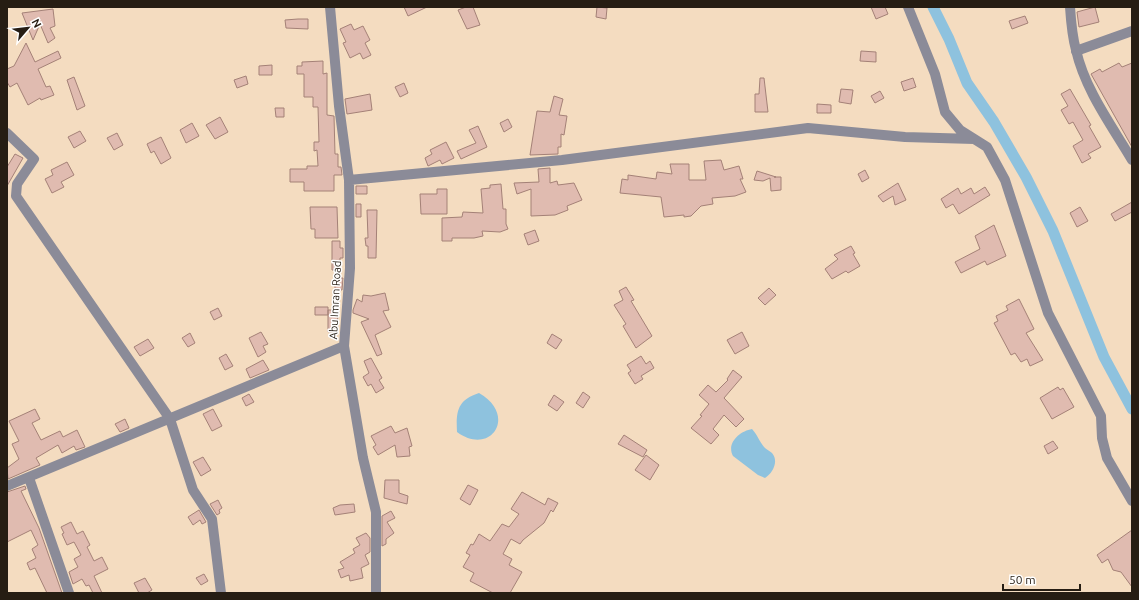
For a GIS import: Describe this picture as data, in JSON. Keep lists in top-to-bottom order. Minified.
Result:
{"streets":{"street":["Abu Imran Road"]},"scale_bar":"50 m","north":"top right"}
